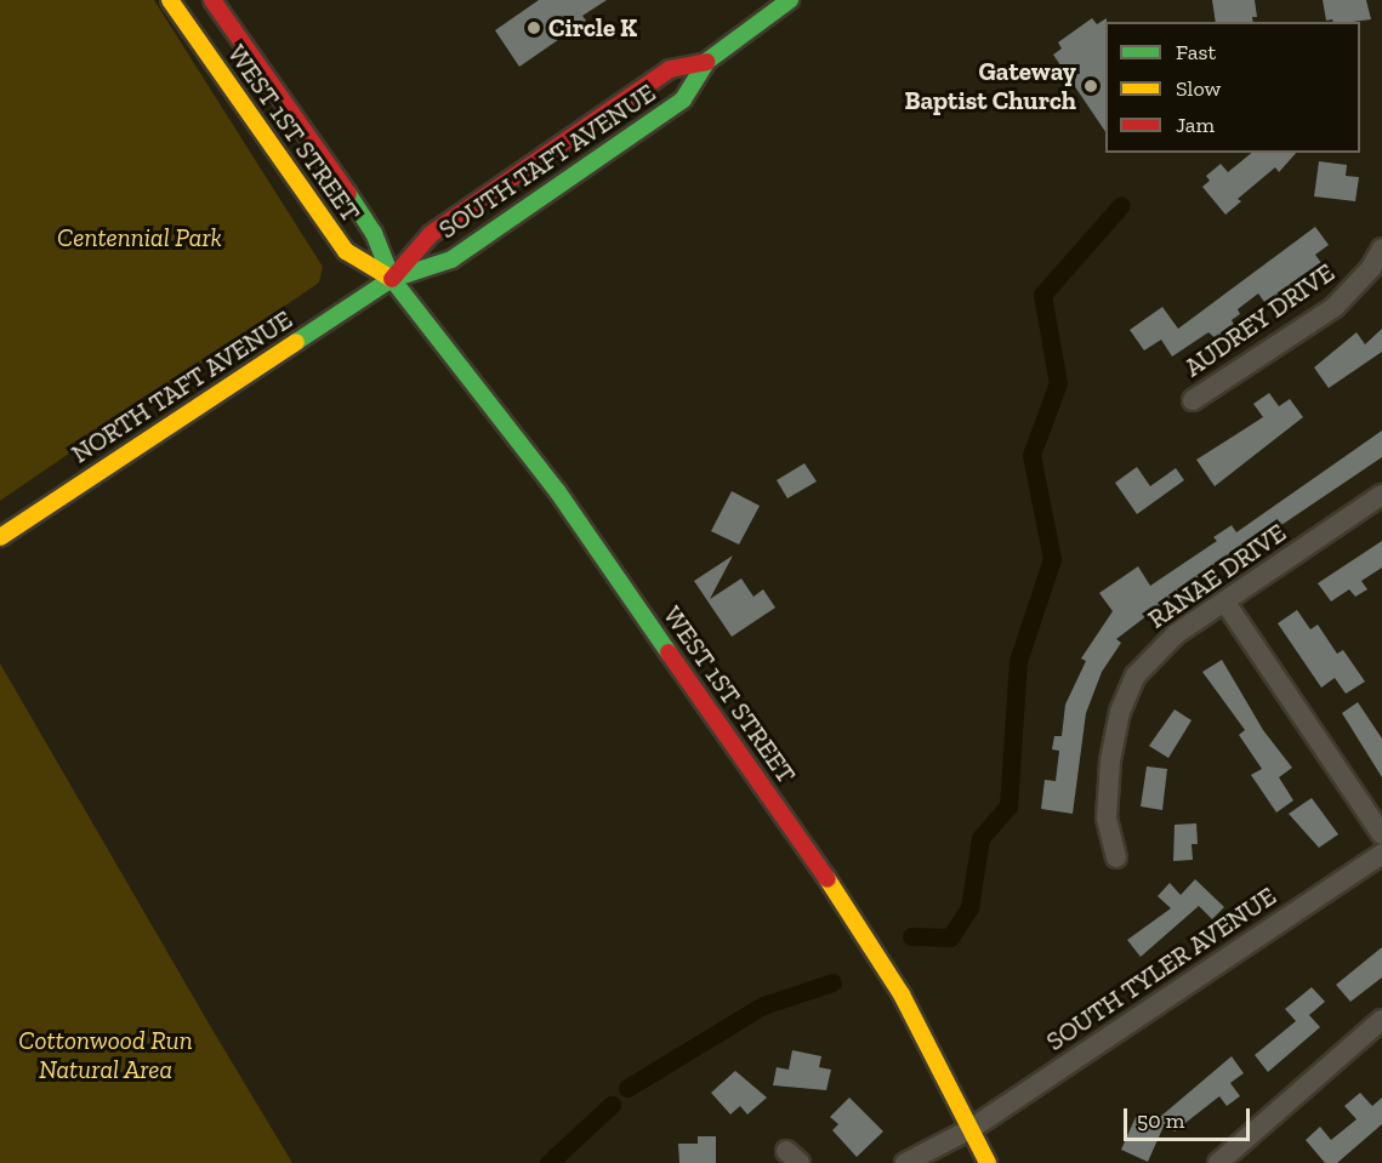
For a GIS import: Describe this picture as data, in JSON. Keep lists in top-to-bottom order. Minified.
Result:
{"streets":{"main road":["WEST 1ST STREET","SOUTH TAFT AVENUE","NORTH TAFT AVENUE"],"street":["AUDREY DRIVE","RANAE DRIVE","SOUTH TYLER AVENUE"]},"crossings":[["WEST 1ST STREET","SOUTH TAFT AVENUE"],["WEST 1ST STREET","NORTH TAFT AVENUE"],["WEST 1ST STREET","SOUTH TYLER AVENUE"],["SOUTH TAFT AVENUE","NORTH TAFT AVENUE"]],"parks":["Centennial Park","Cottonwood Run Natural Area"],"places":["Circle K","Gateway Baptist Church"],"legend":["Fast","Slow","Jam"],"scale_bar":"50 m"}
